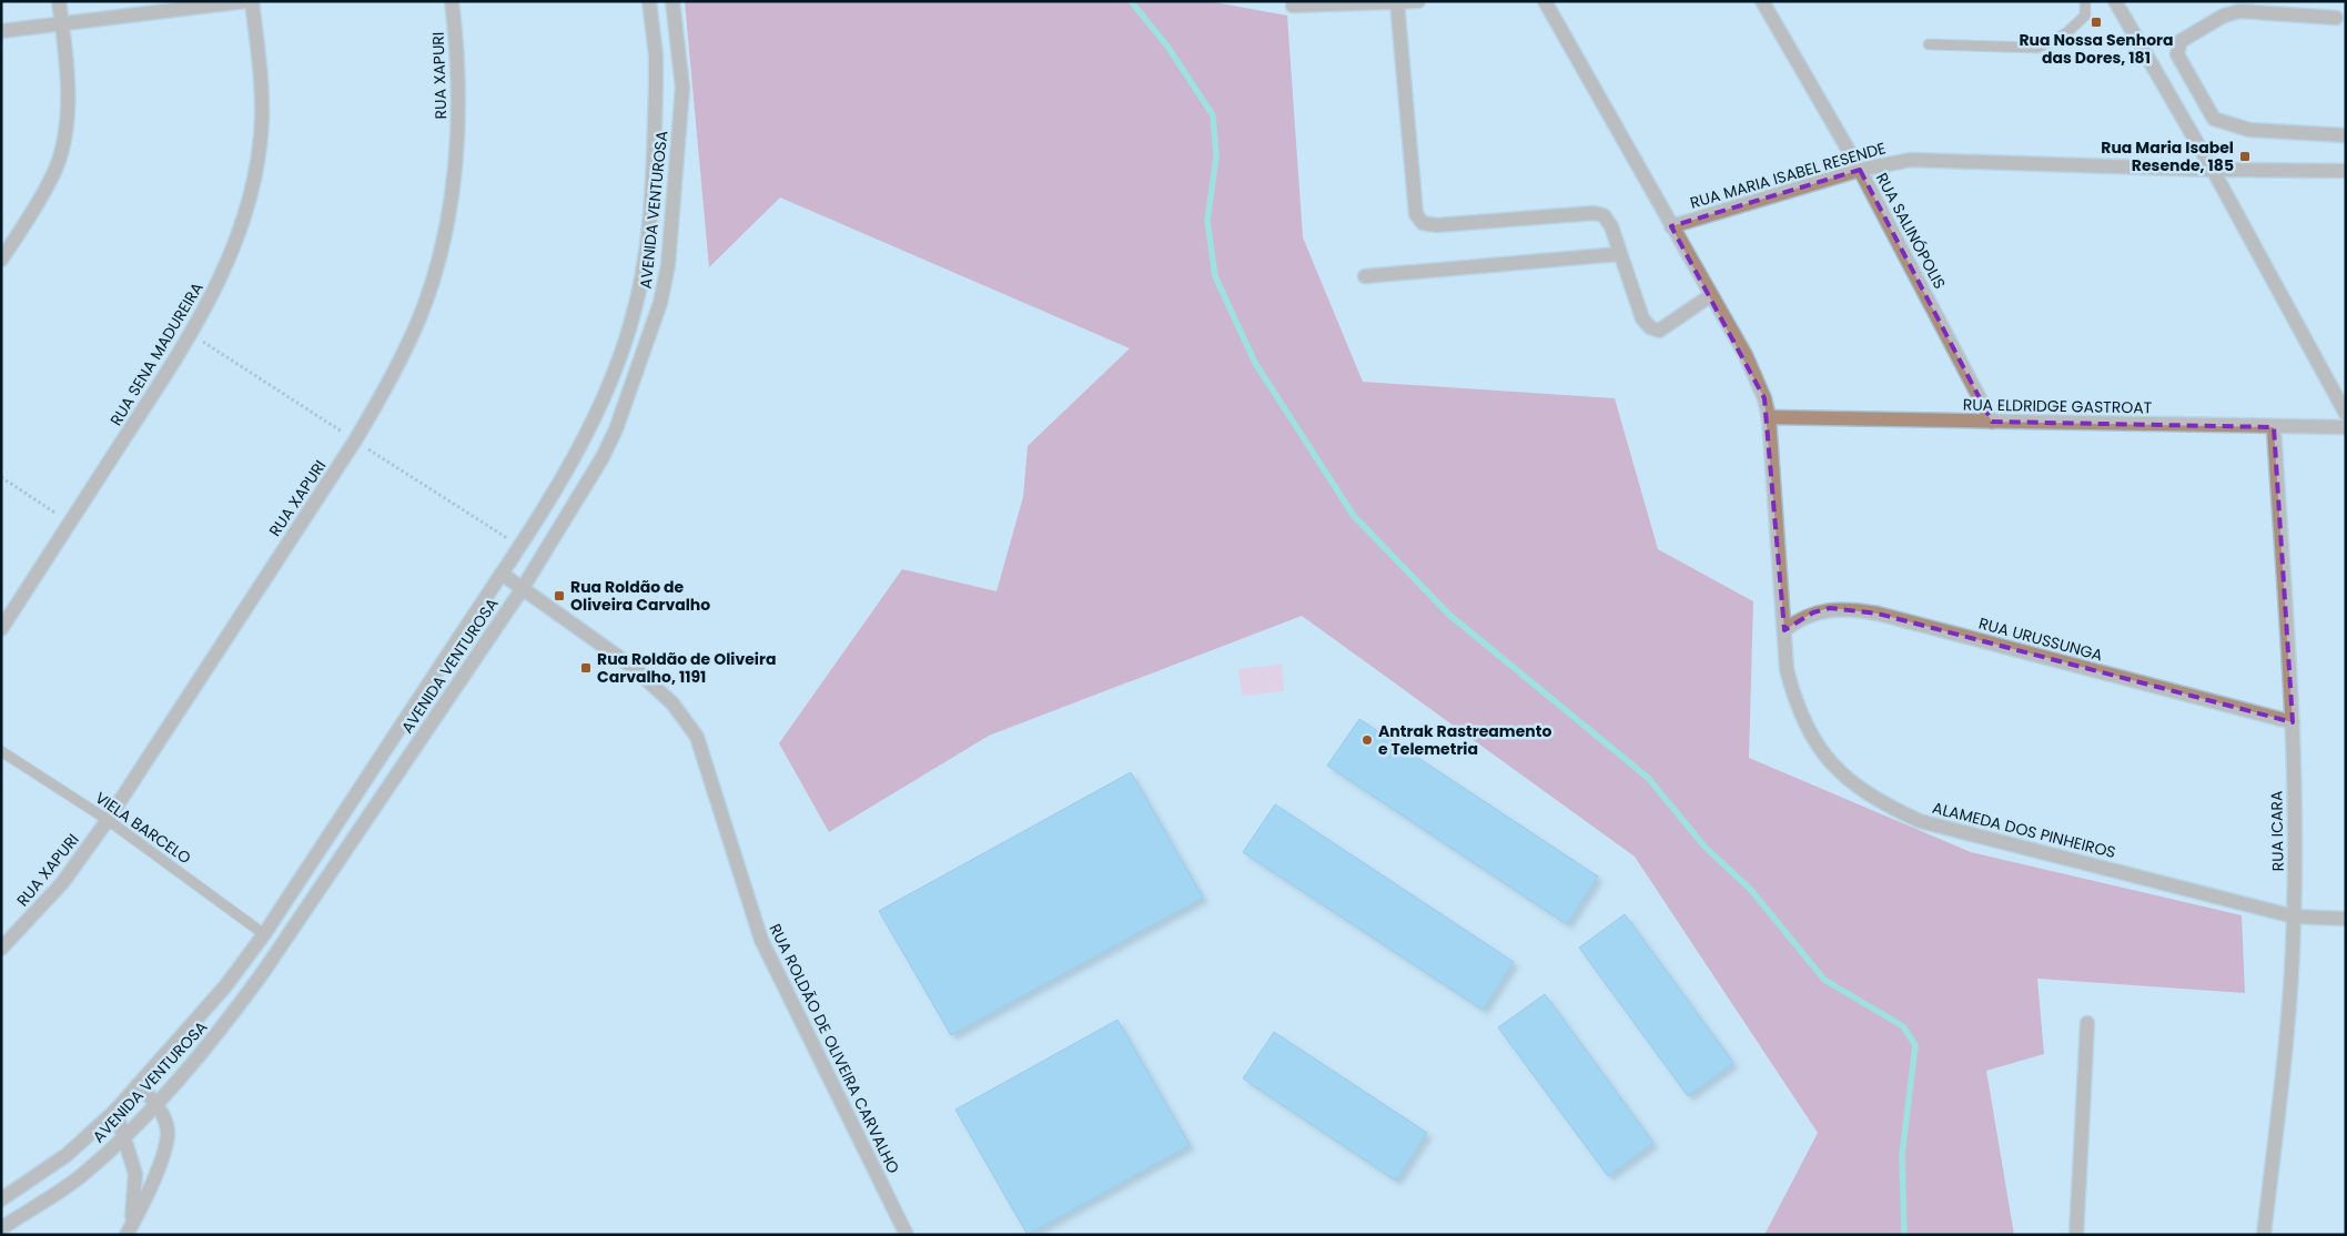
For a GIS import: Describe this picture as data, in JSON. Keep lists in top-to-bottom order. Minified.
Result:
{"streets":{"street":["RUA XAPURI","RUA MARIA ISABEL RESENDE","AVENIDA VENTUROSA","RUA SALINÓPOLIS","RUA SENA MADUREIRA","RUA ELDRIDGE GASTROAT","RUA URUSSUNGA","ALAMEDA DOS PINHEIROS","RUA ICARA","RUA ROLDÃO DE OLIVEIRA CARVALHO"],"lane":["VIELA BARCELO"]},"crossings":[["RUA XAPURI","VIELA BARCELO"],["RUA MARIA ISABEL RESENDE","RUA SALINÓPOLIS"],["RUA MARIA ISABEL RESENDE","ALAMEDA DOS PINHEIROS"],["AVENIDA VENTUROSA","VIELA BARCELO"],["AVENIDA VENTUROSA","RUA ROLDÃO DE OLIVEIRA CARVALHO"],["RUA SALINÓPOLIS","RUA ELDRIDGE GASTROAT"],["RUA ELDRIDGE GASTROAT","ALAMEDA DOS PINHEIROS"],["RUA ELDRIDGE GASTROAT","RUA ICARA"],["RUA URUSSUNGA","ALAMEDA DOS PINHEIROS"],["RUA URUSSUNGA","RUA ICARA"],["ALAMEDA DOS PINHEIROS","RUA ICARA"]],"places":{"transit":["Rua Nossa Senhora das Dores, 181","Rua Maria Isabel Resende, 185","Rua Roldão de Oliveira Carvalho","Rua Roldão de Oliveira Carvalho, 1191"],"other":["Antrak Rastreamento e Telemetria"]}}
